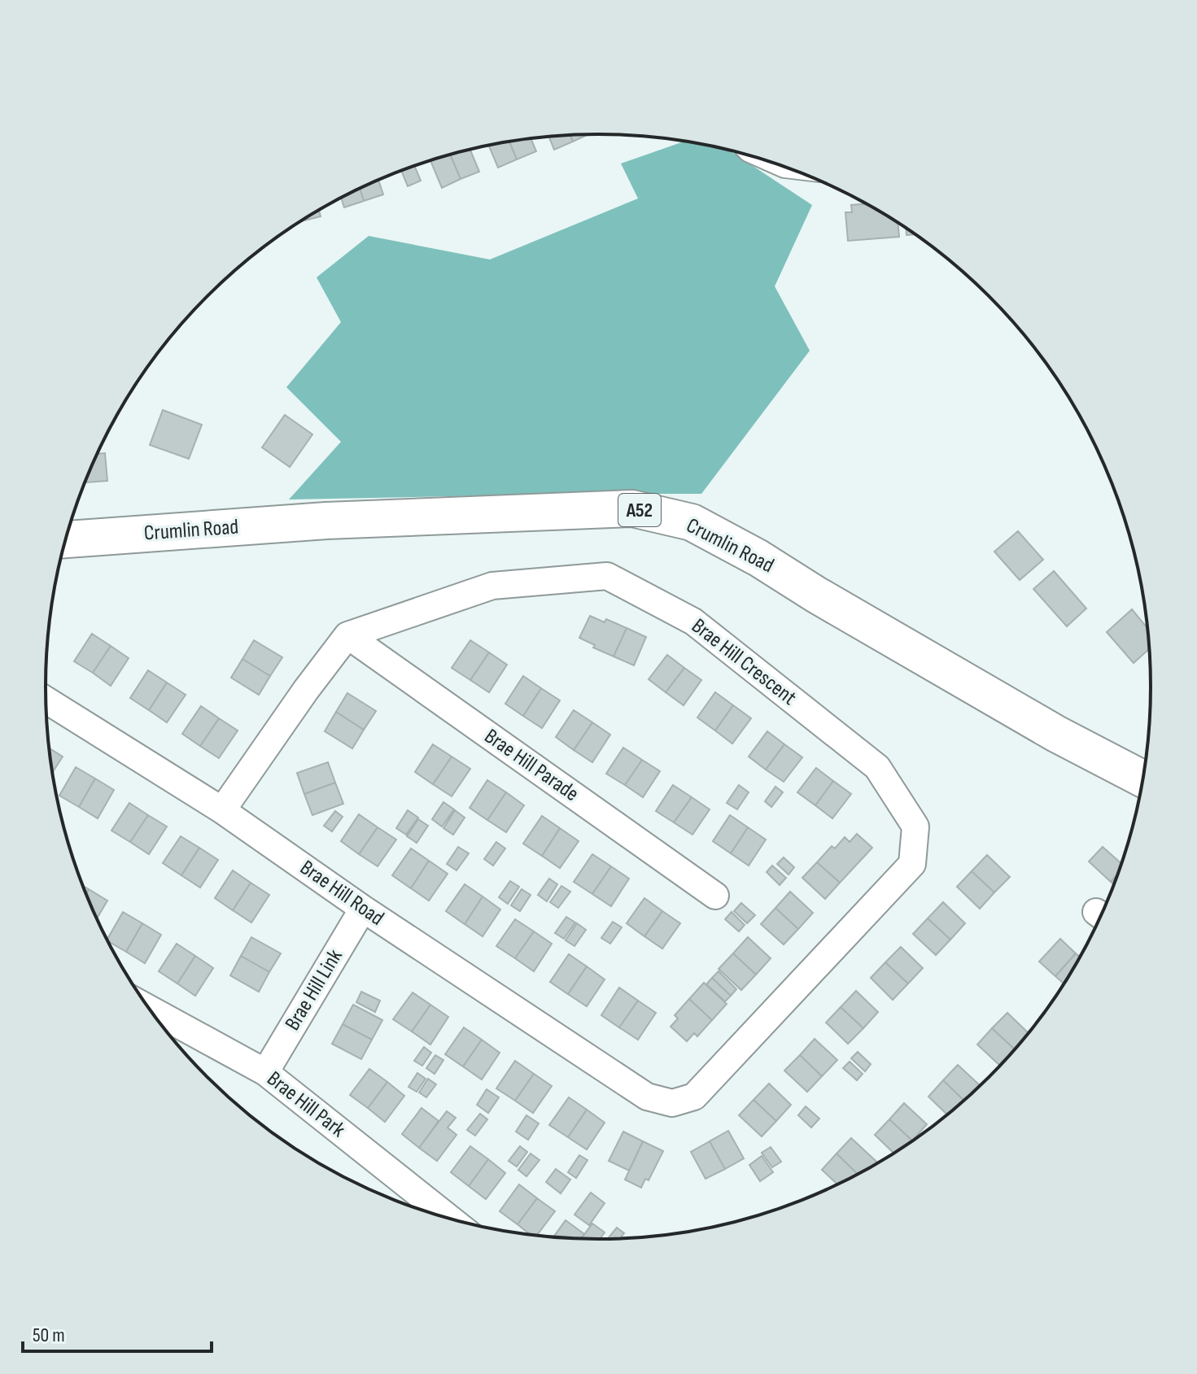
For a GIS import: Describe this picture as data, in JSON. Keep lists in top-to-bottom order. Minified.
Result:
{"streets":{"main road":["A52","Crumlin Road"],"street":["Brae Hill Crescent","Brae Hill Parade","Brae Hill Road","Brae Hill Link","Brae Hill Park"]},"crossings":[["Brae Hill Crescent","Brae Hill Parade"],["Brae Hill Crescent","Brae Hill Road"],["Brae Hill Road","Brae Hill Link"],["Brae Hill Link","Brae Hill Park"]],"scale_bar":"50 m"}
